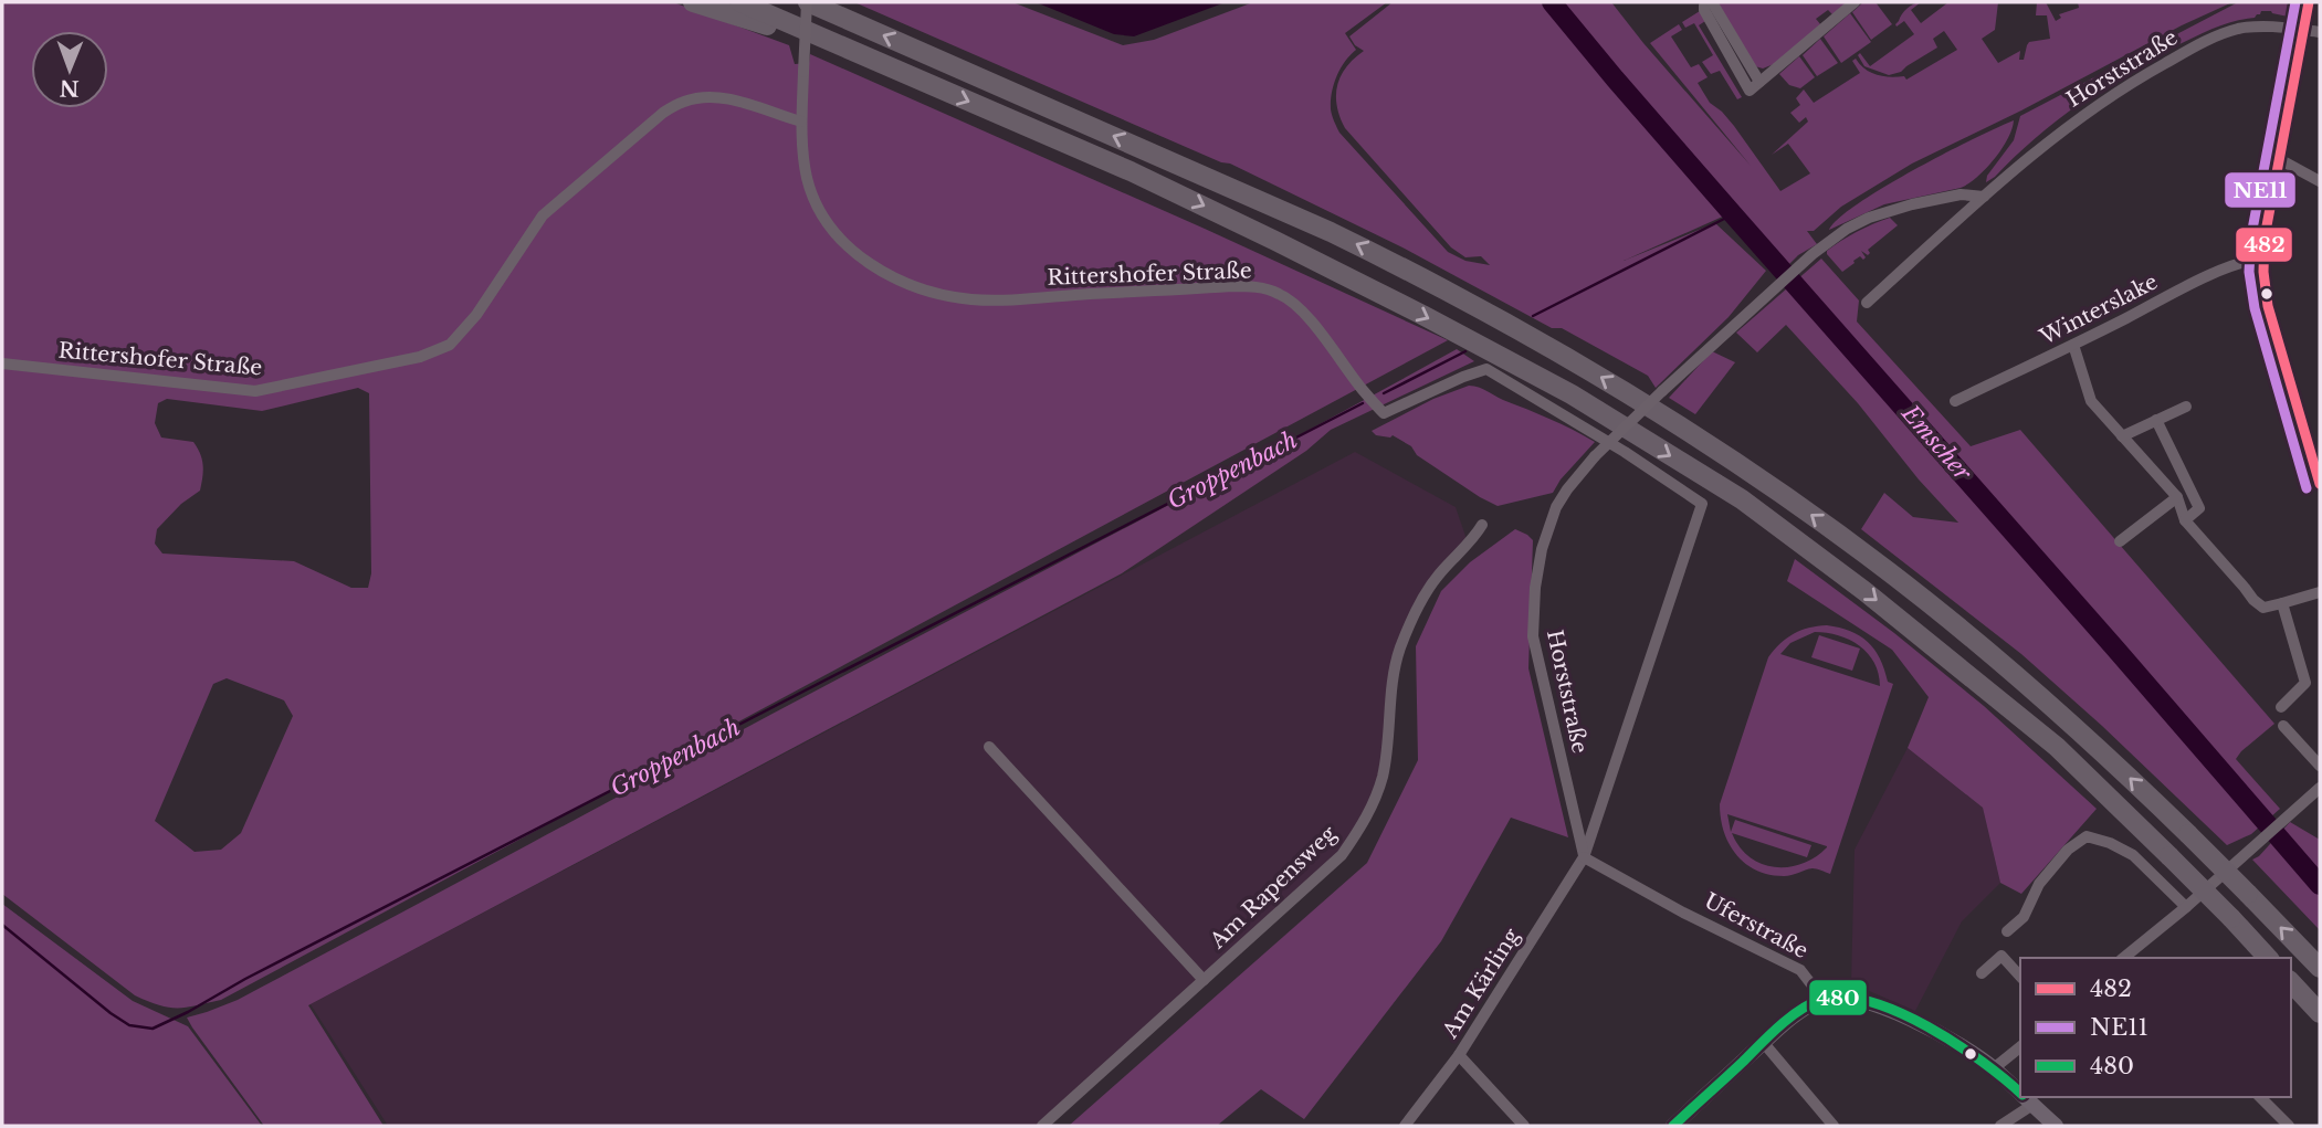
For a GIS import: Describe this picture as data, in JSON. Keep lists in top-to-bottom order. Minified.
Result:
{"streets":{"street":["Horststraße","Rittershofer Straße","Winterslake","Am Rapensweg","Uferstraße","Am Kärling"]},"crossings":[["Horststraße","Rittershofer Straße"],["Horststraße","Uferstraße"],["Horststraße","Am Kärling"],["Uferstraße","Am Kärling"]],"water":["Emscher","Groppenbach"],"lines":["transit line 482","transit line NE11","transit line 480"],"legend":["482","NE11","480"],"north":"bottom"}
